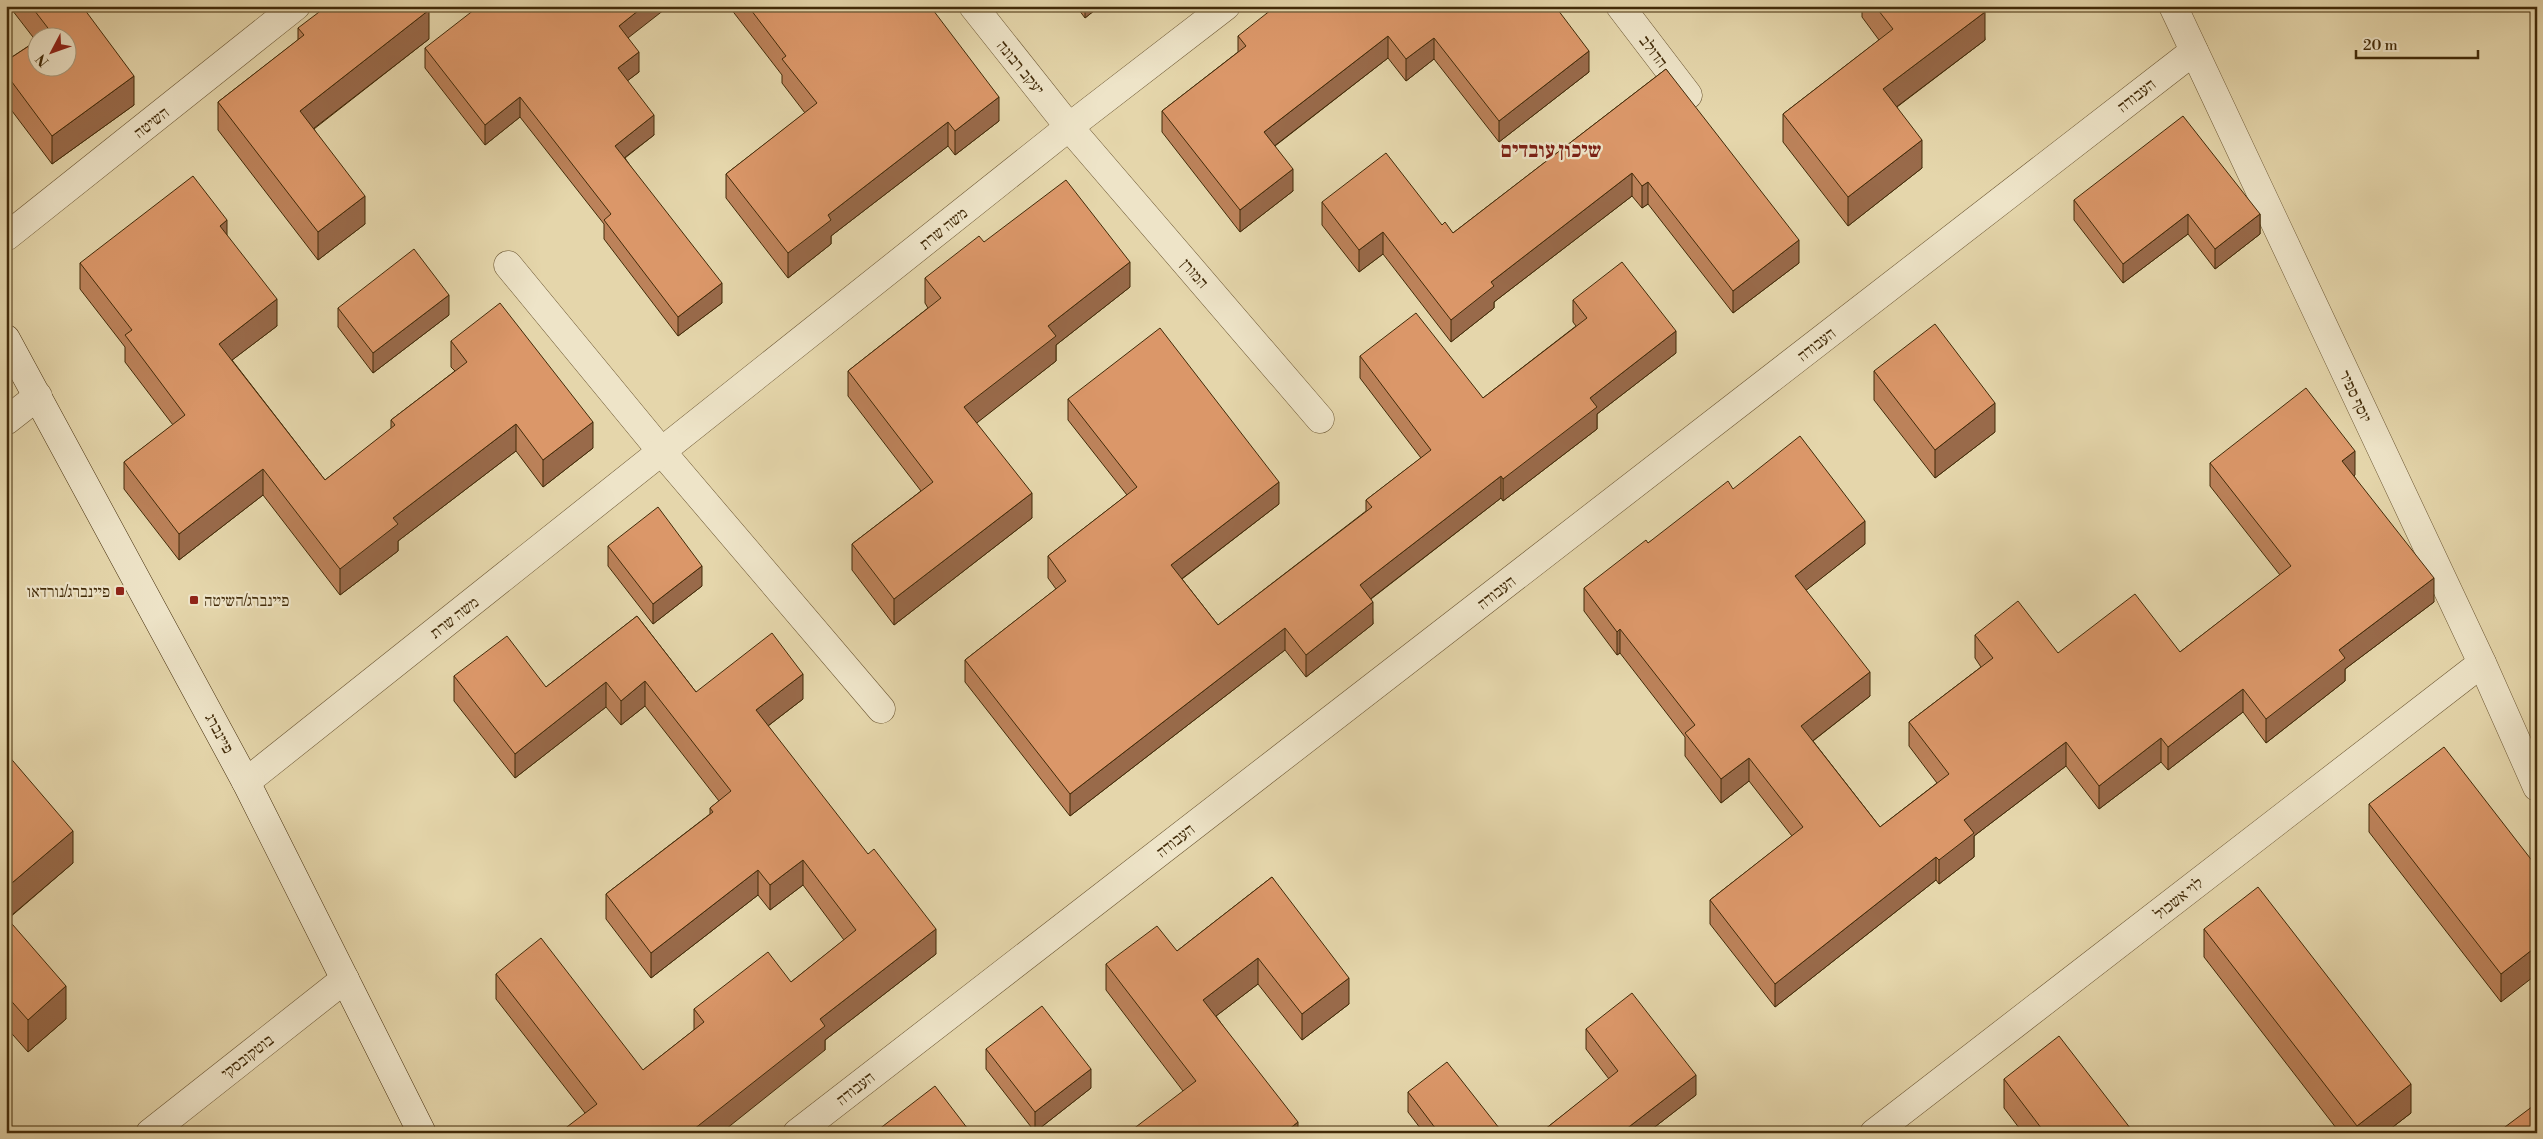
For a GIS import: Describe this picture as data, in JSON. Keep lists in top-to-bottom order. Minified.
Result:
{"streets":{"street":["הדולב","יעקב רבונה","העבודה","השיטה","משה שרת","המורן","יוסף ספיר","פיינברג","לוי אשכול","בוטקובסקי"]},"crossings":[["יעקב רבונה","משה שרת"],["יעקב רבונה","המורן"],["העבודה","יוסף ספיר"],["משה שרת","המורן"],["משה שרת","פיינברג"],["יוסף ספיר","לוי אשכול"],["פיינברג","בוטקובסקי"]],"districts":["שיכון עובדים"],"places":{"transit":["פיינברג/נורדאו","פיינברג/השיטה"]},"scale_bar":"20 m","north":"bottom left"}
